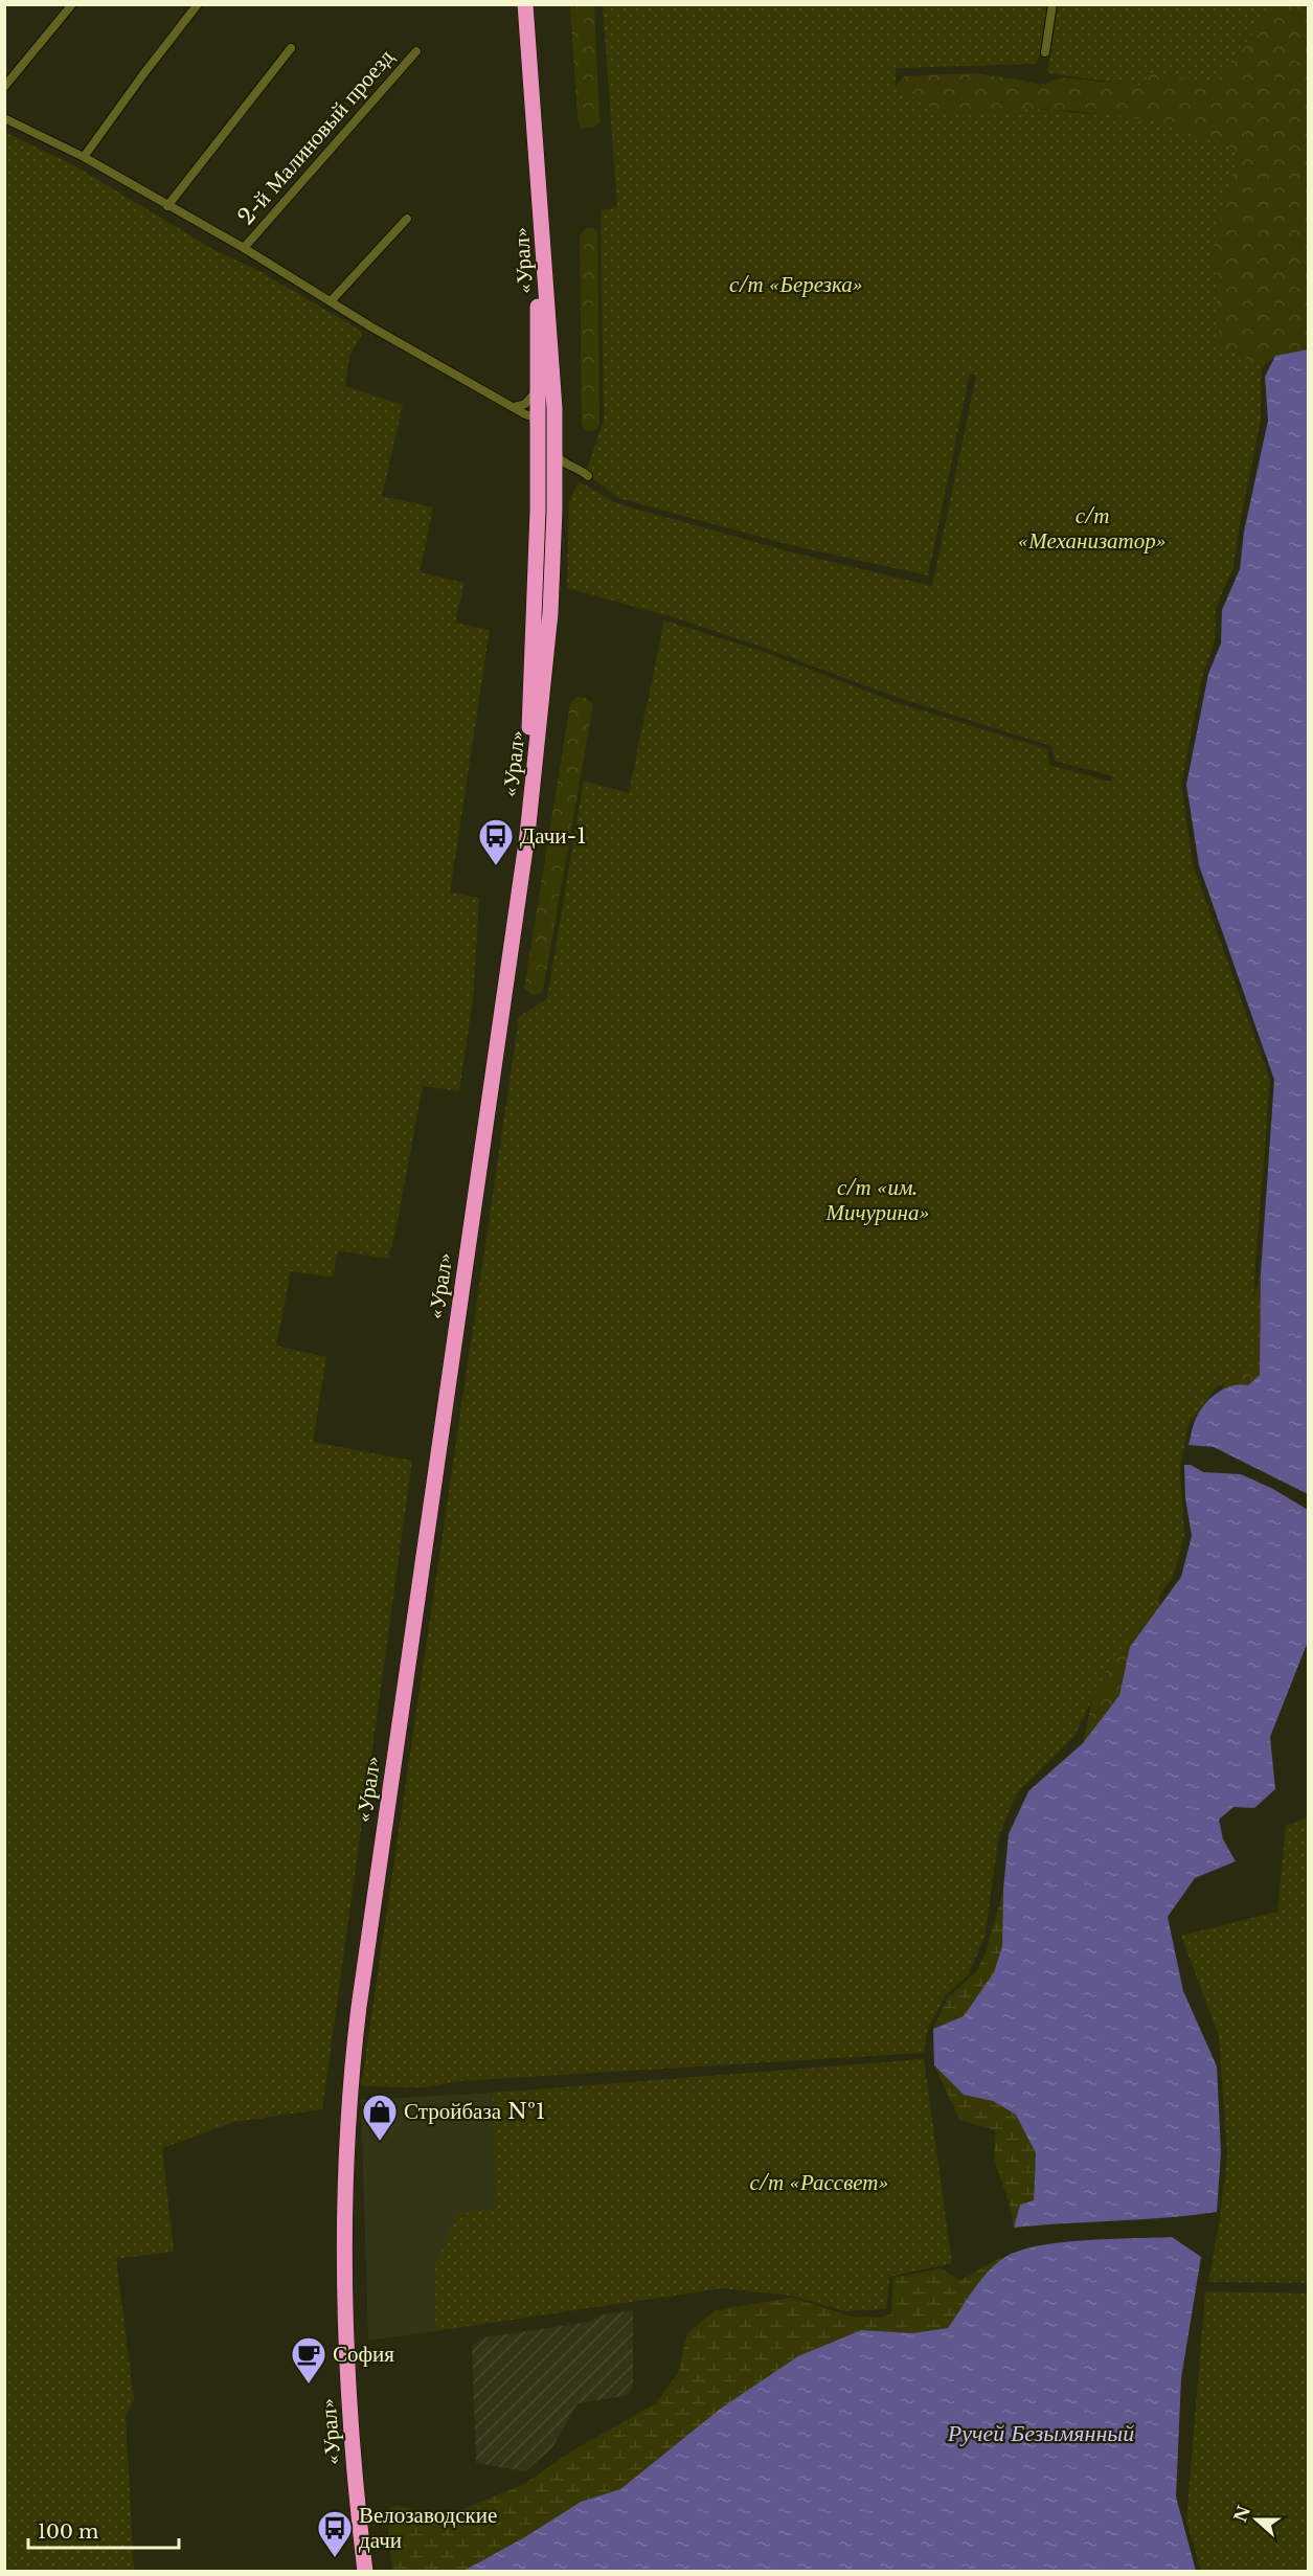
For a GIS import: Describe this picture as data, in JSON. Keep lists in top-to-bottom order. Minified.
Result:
{"streets":{"highway":["«Урал»"],"street":["2-й Малиновый проезд"]},"water":["Ручей Безымянный"],"parks":["с/т «Березка»","с/т «Механизатор»","с/т «им. Мичурина»","с/т «Рассвет»"],"places":{"bus stop":["Дачи-1","Велозаводские дачи"],"shop":["Стройбаза №1"],"cafe":["София"]},"scale_bar":"100 m","north":"left"}
